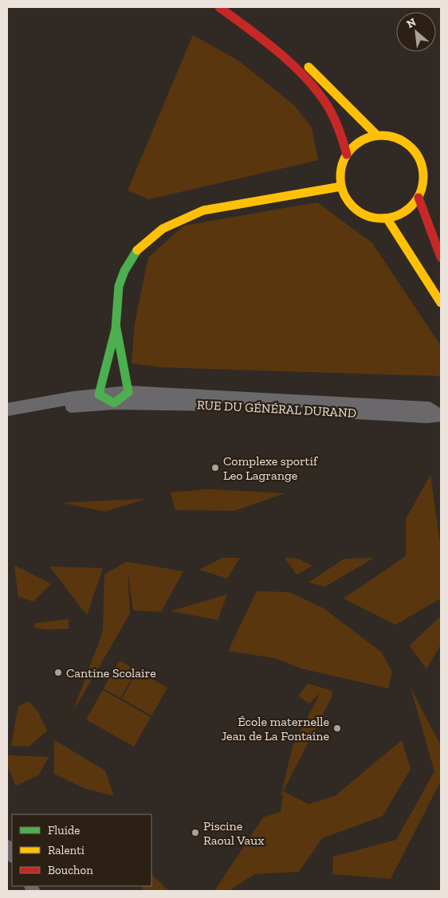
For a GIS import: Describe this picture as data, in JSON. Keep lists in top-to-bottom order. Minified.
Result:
{"streets":{"street":["RUE DU GÉNÉRAL DURAND"]},"places":["Complexe sportif Leo Lagrange","Cantine Scolaire","École maternelle Jean de La Fontaine","Piscine Raoul Vaux"],"legend":["Fluide","Ralenti","Bouchon"],"north":"top left"}
